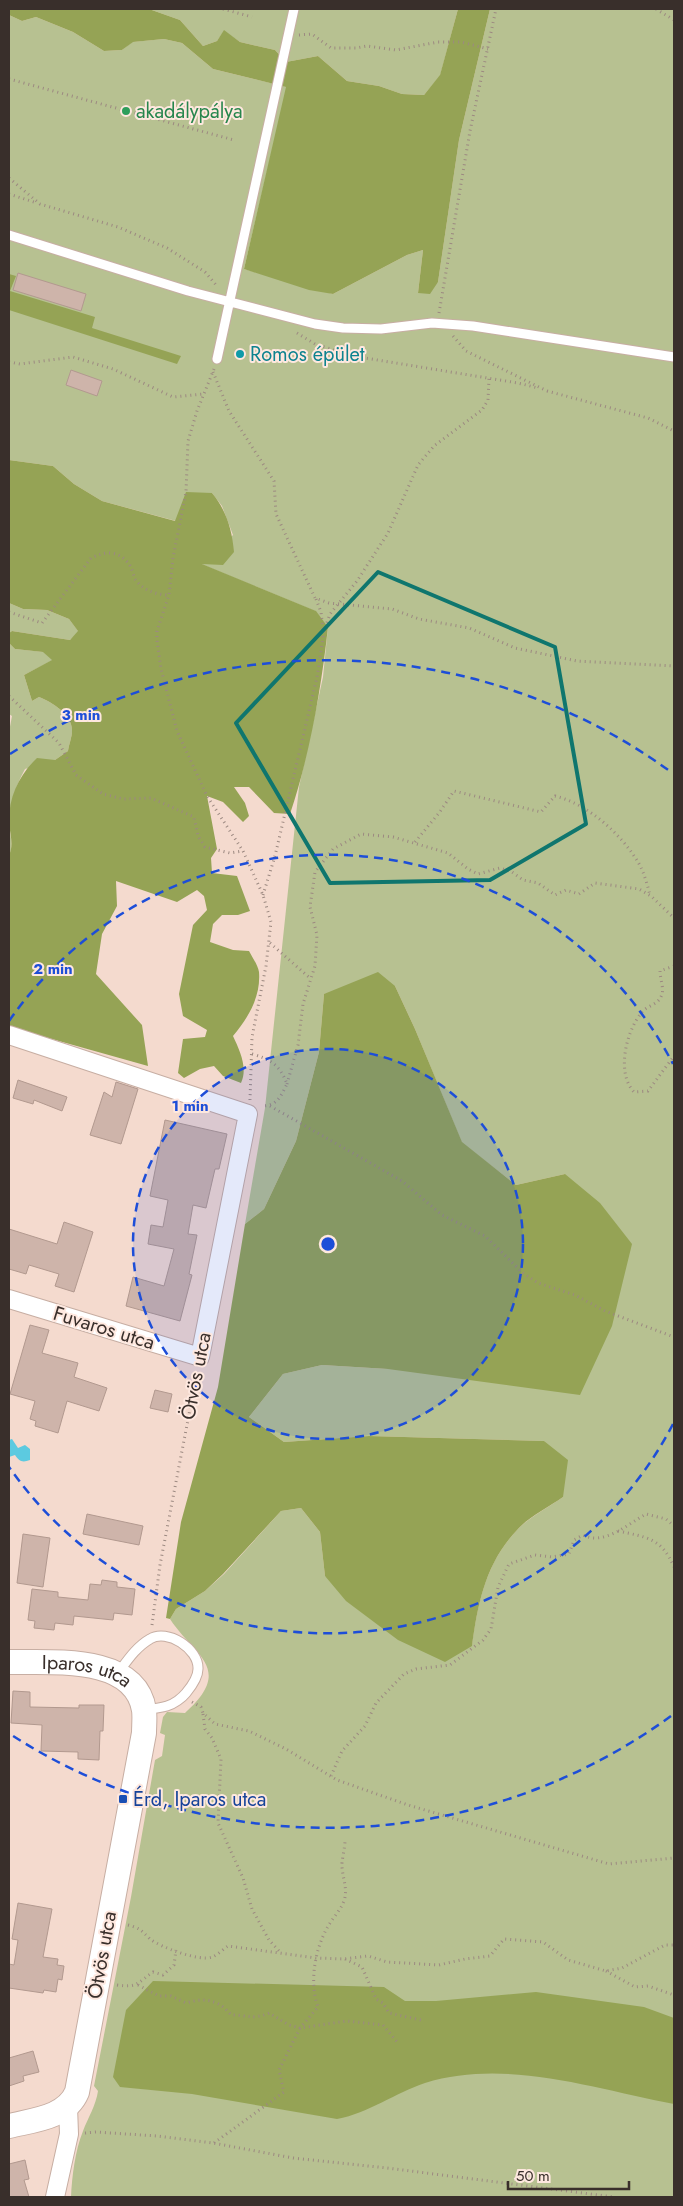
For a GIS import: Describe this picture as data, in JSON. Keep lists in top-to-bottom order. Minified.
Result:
{"streets":{"street":["Fuvaros utca","Ötvös utca","Iparos utca"]},"crossings":[["Fuvaros utca","Ötvös utca"],["Ötvös utca","Iparos utca"]],"places":{"other":["akadálypálya","Romos épület"],"transit":["Érd, Iparos utca"]},"scale_bar":"50 m","rings":["3 min","2 min","1 min"]}
